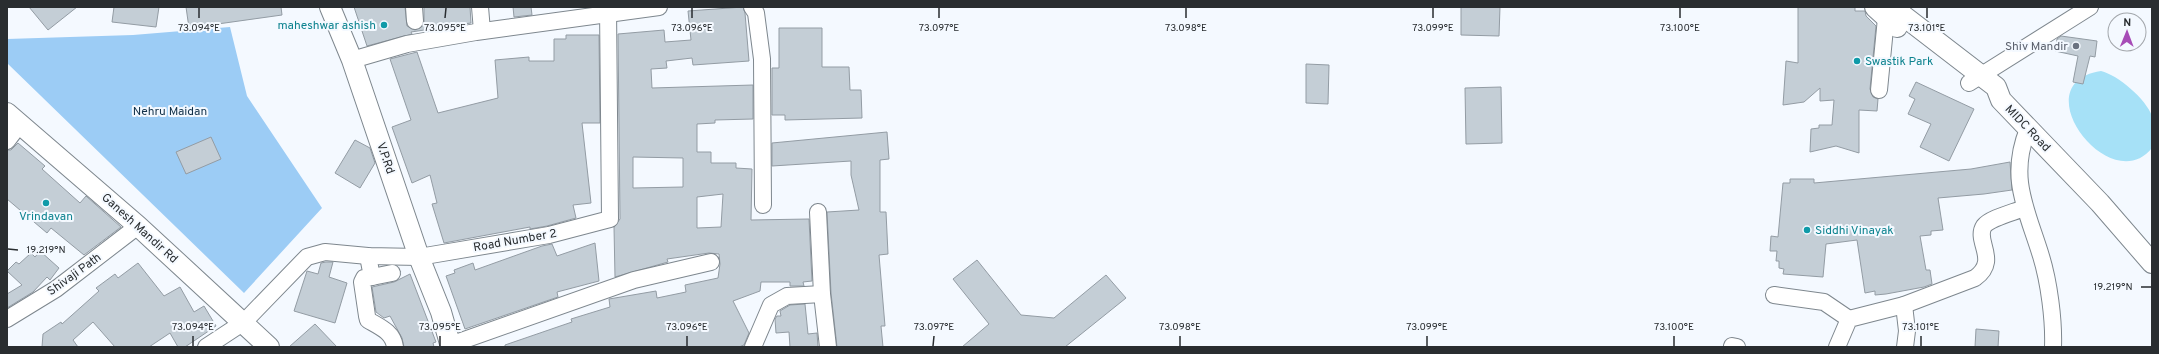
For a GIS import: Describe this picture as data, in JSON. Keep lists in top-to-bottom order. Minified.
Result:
{"streets":{"street":["MIDC Road","V.P.Rd","Ganesh Mandir Rd","Road Number 2","Shivaji Path"]},"crossings":[["V.P.Rd","Road Number 2"],["Ganesh Mandir Rd","Shivaji Path"]],"parks":["Nehru Maidan"],"places":["maheshwar ashish","Shiv Mandir","Swastik Park","Vrindavan","Siddhi Vinayak"],"north":"top","coordinates":["73.094°E","73.095°E","73.096°E","73.097°E","73.098°E","73.099°E","73.100°E","73.101°E","19.219°N"]}
